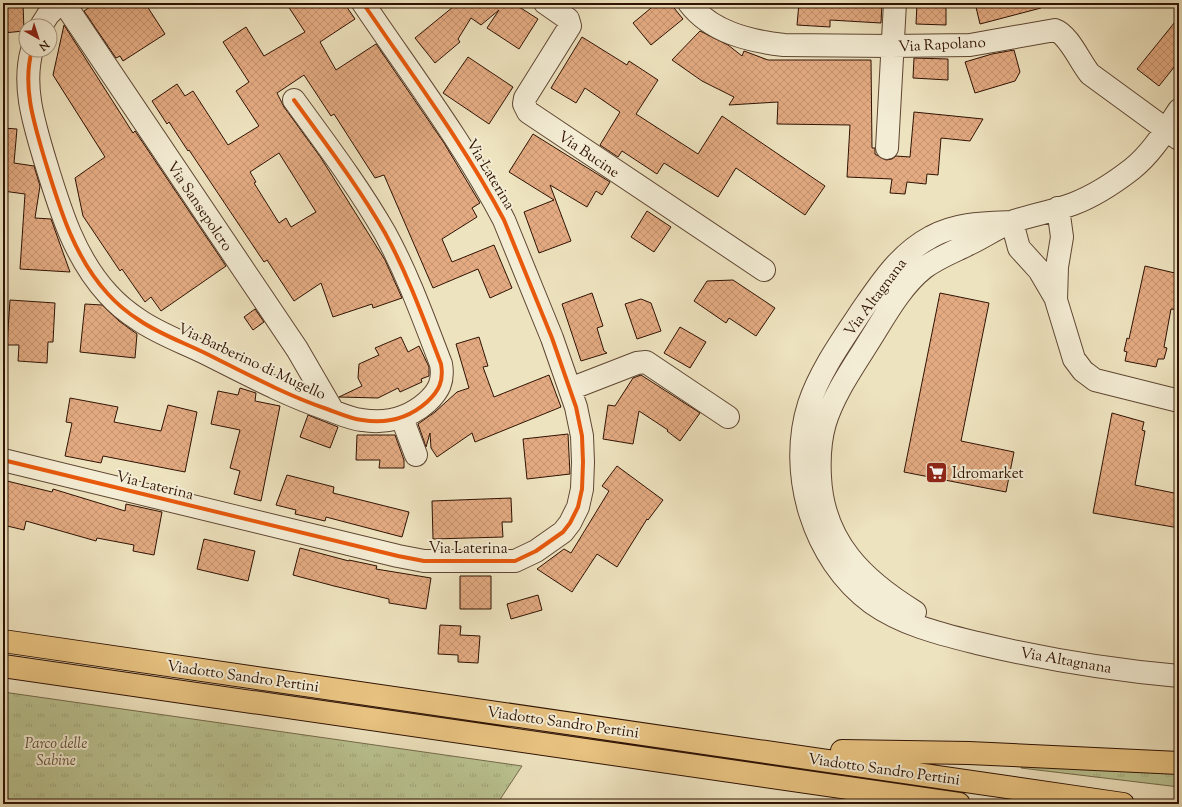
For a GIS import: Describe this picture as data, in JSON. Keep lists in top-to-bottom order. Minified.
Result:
{"streets":{"main road":["Viadotto Sandro Pertini"],"street":["Via Rapolano","Via Bucine","Via Laterina","Via Sansepolcro","Via Altagnana","Via Barberino di Mugello"]},"crossings":[["Via Sansepolcro","Via Barberino di Mugello"]],"parks":["Parco delle Sabine"],"places":{"supermarket":["Idromarket"]},"north":"bottom right"}
